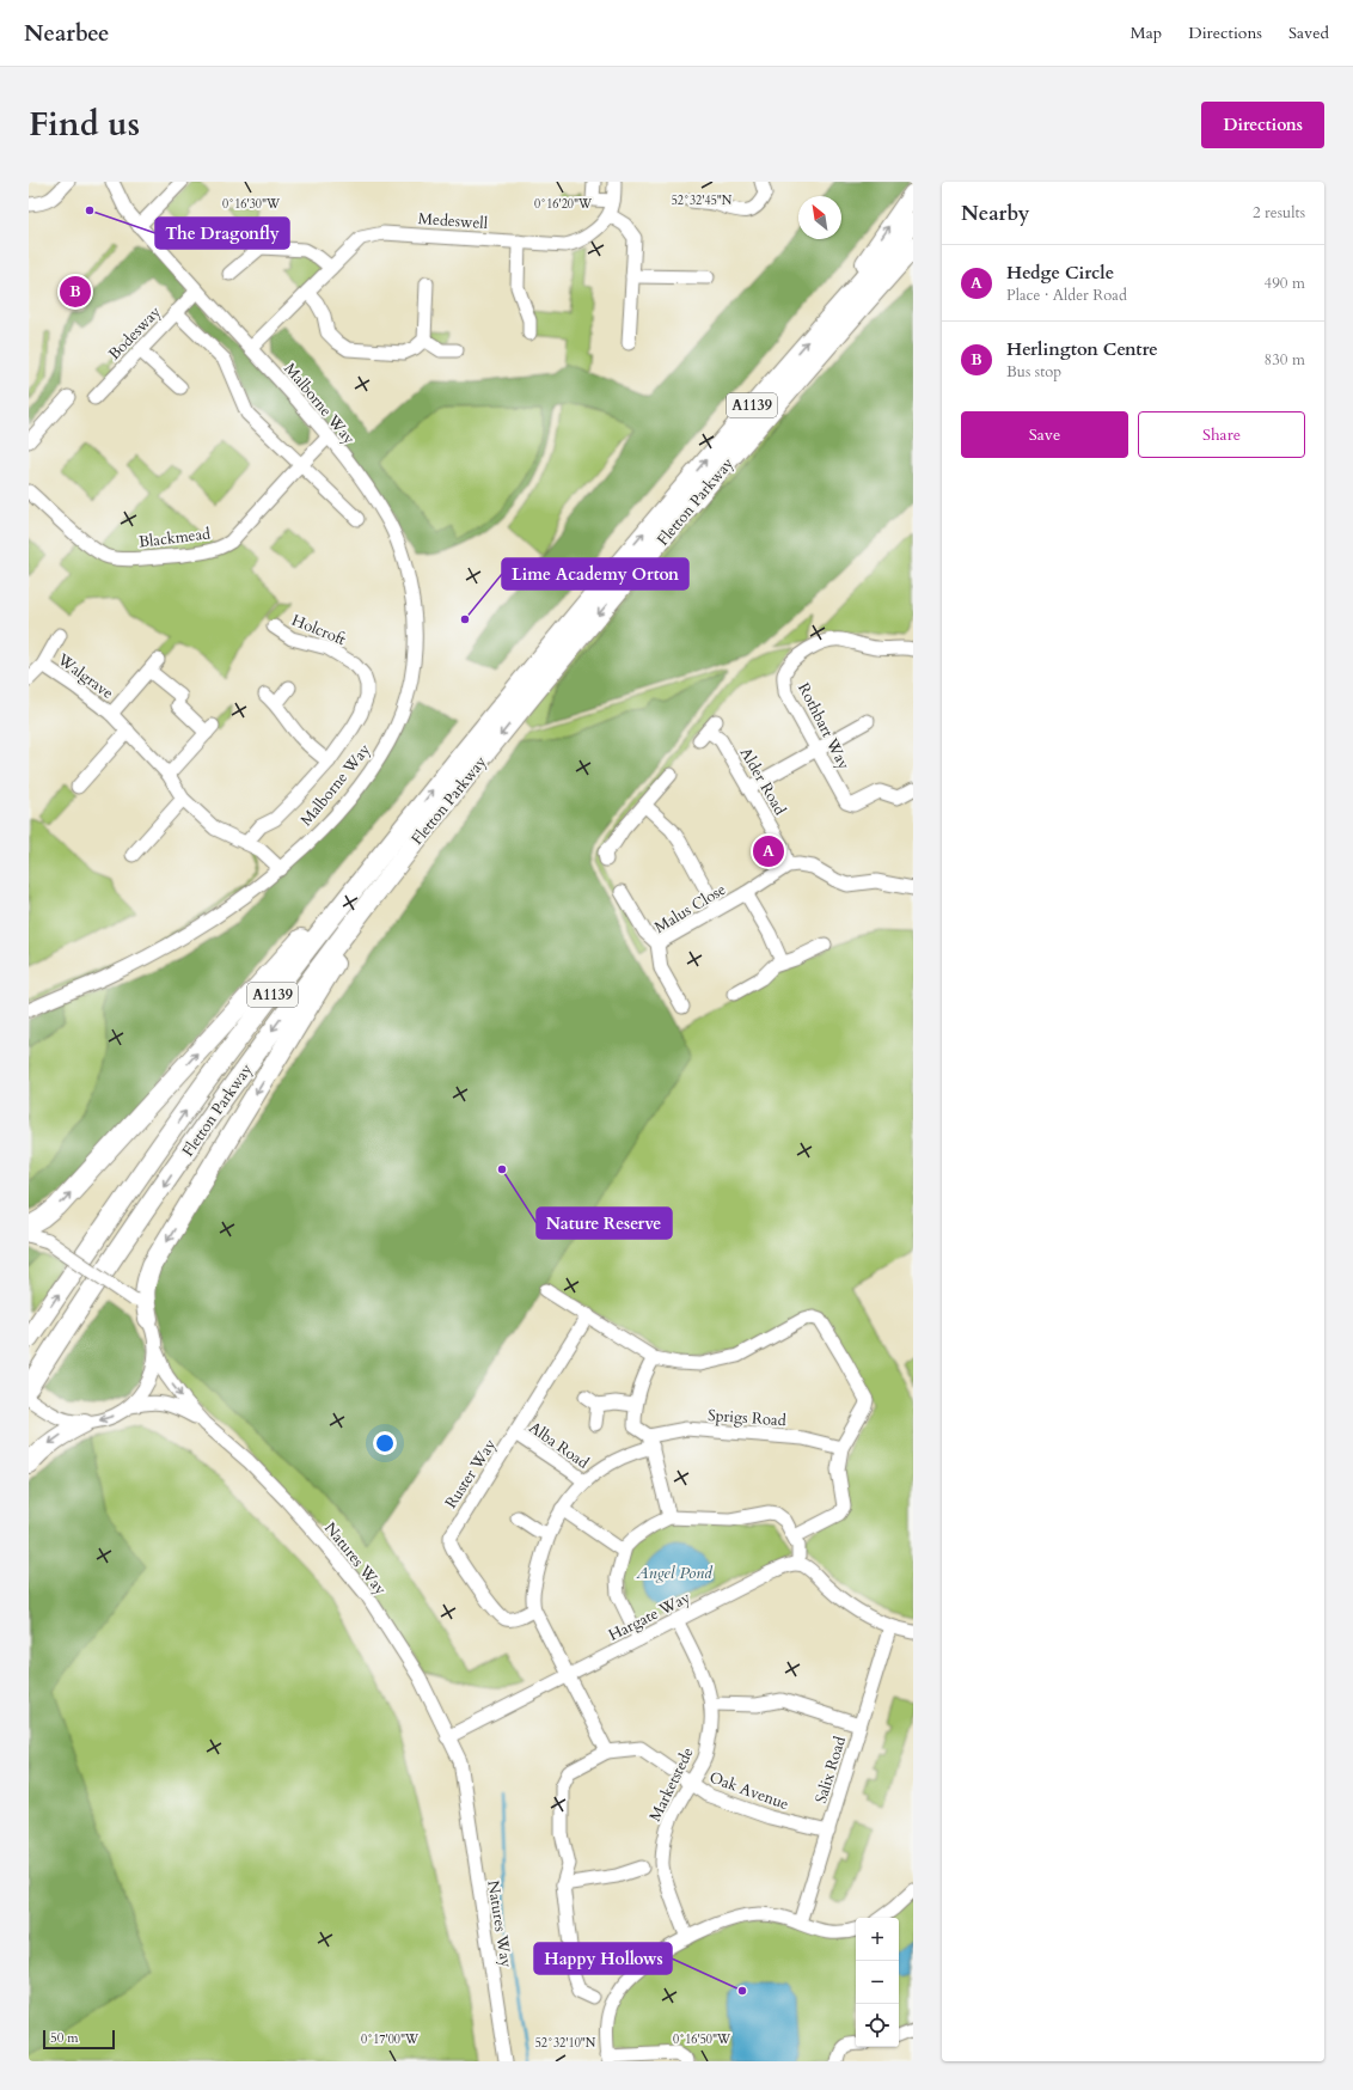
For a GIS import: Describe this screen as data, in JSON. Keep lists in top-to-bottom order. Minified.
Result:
{"streets":{"highway":["A1139","Fletton Parkway"],"street":["Medeswell","Bodesway","Malborne Way","Blackmead","Holcroft","Walgrave","Rothbart Way","Alder Road","Malus Close","Sprigs Road","Alba Road","Ruster Way","Natures Way","Hargate Way","Salix Road","Marketstede","Oak Avenue"]},"crossings":[["Medeswell","Malborne Way"],["Bodesway","Malborne Way"],["Malborne Way","Blackmead"],["Malborne Way","Walgrave"],["Holcroft","Walgrave"],["Alder Road","Malus Close"],["Sprigs Road","Alba Road"],["Sprigs Road","Ruster Way"],["Sprigs Road","Hargate Way"],["Sprigs Road","Oak Avenue"],["Alba Road","Ruster Way"],["Natures Way","Hargate Way"],["Hargate Way","Marketstede"],["Salix Road","Oak Avenue"],["Marketstede","Oak Avenue"]],"water":["Angel Pond"],"places":["The Dragonfly","Lime Academy Orton","Nature Reserve","Happy Hollows"],"scale_bar":"50 m","north":"top left","page":{"header":"Nearbee","nav":["Map","Directions","Saved"],"title":"Find us","buttons":["Directions",["Save","Share"]],"heading":["Nearby","2 results"],"list":[{"mark":"A","name":"Hedge Circle","note":"Place · Alder Road","value":"490 m"},{"mark":"B","name":"Herlington Centre","note":"Bus stop","value":"830 m"}],"pins":["B","A"],"map_buttons":["+","−"],"scale":"50 m"},"coordinates":["52°32'45\"N","0°16'30\"W","0°16'20\"W","0°17'00\"W","0°16'50\"W","52°32'10\"N"]}
